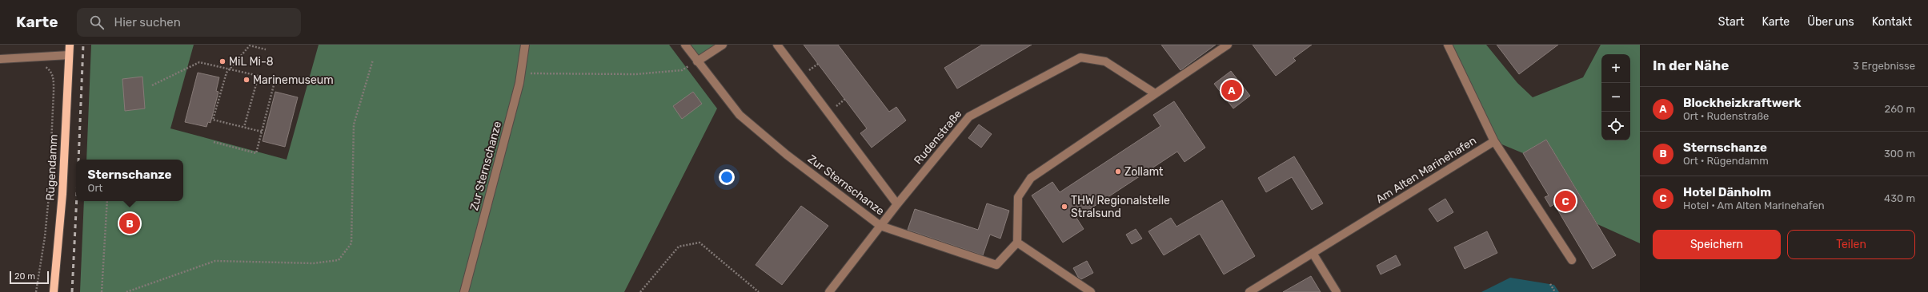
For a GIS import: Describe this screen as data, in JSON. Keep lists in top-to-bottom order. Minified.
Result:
{"streets":{"main road":["Rügendamm"],"street":["Rudenstraße","Zur Sternschanze","Am Alten Marinehafen"]},"crossings":[["Rudenstraße","Zur Sternschanze"]],"places":["MiL Mi-8","Marinemuseum","Zollamt","THW Regionalstelle Stralsund"],"scale_bar":"20 m","page":{"header":"Karte","search":"Hier suchen","nav":["Start","Karte","Über uns","Kontakt"],"heading":["In der Nähe","3 Ergebnisse"],"map_buttons":["+","−"],"pins":["A","C","B"],"list":[{"mark":"A","name":"Blockheizkraftwerk","note":"Ort · Rudenstraße","value":"260 m"},{"mark":"B","name":"Sternschanze","note":"Ort · Rügendamm","value":"300 m"},{"mark":"C","name":"Hotel Dänholm","note":"Hotel · Am Alten Marinehafen","value":"430 m"}],"popup":["Sternschanze","Ort"],"buttons":["Speichern","Teilen"],"scale":"20 m"}}
